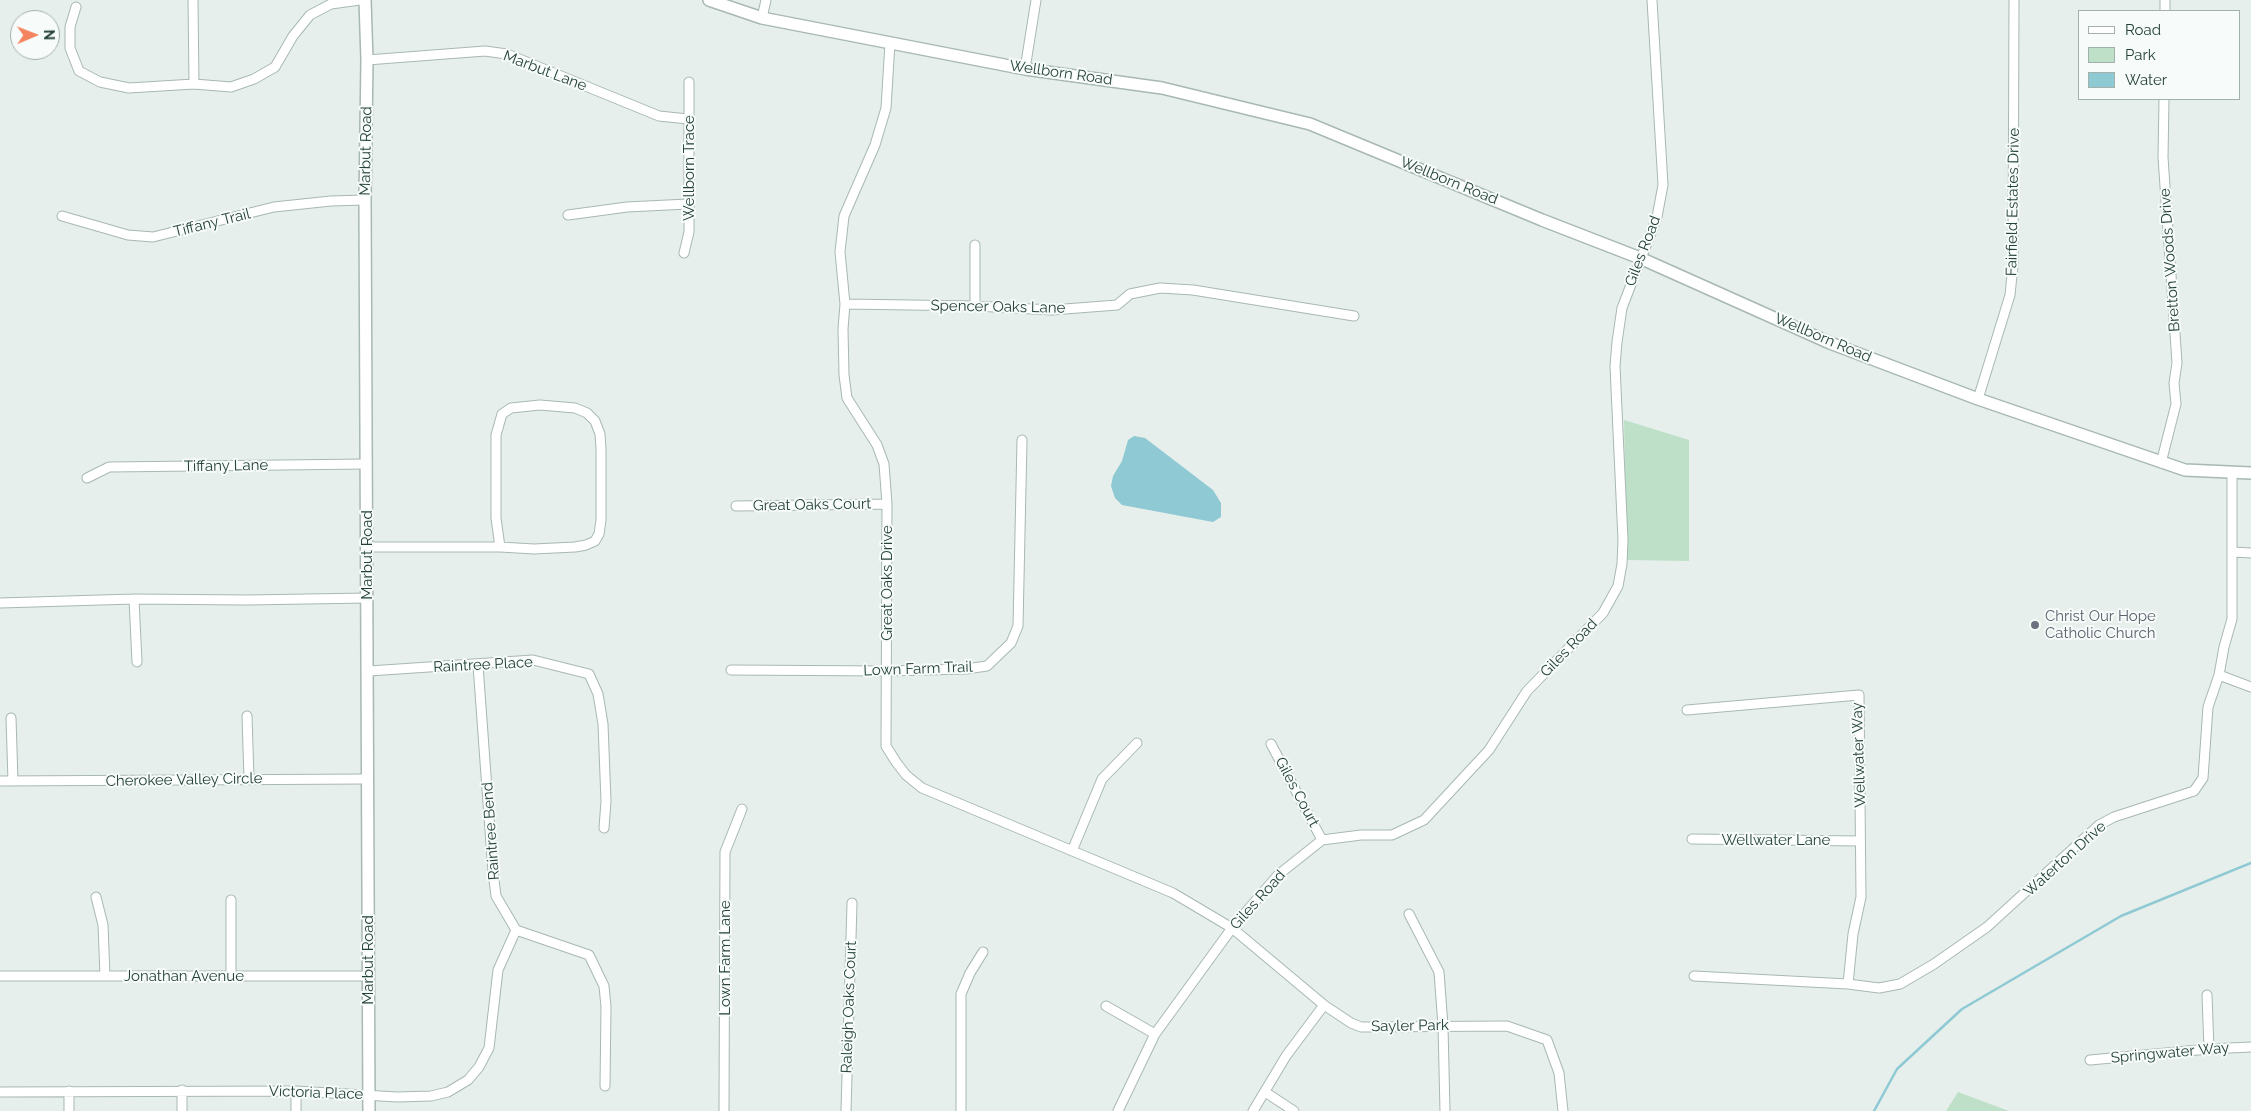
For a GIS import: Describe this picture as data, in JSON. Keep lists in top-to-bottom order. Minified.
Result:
{"streets":{"street":["Marbut Lane","Wellborn Road","Marbut Road","Wellborn Trace","Fairfield Estates Drive","Tiffany Trail","Giles Road","Bretton Woods Drive","Spencer Oaks Lane","Tiffany Lane","Great Oaks Court","Great Oaks Drive","Raintree Place","Lown Farm Trail","Wellwater Way","Cherokee Valley Circle","Giles Court","Raintree Bend","Wellwater Lane","Waterton Drive","Lown Farm Lane","Jonathan Avenue","Raleigh Oaks Court","Sayler Park","Springwater Way","Victoria Place"]},"crossings":[["Marbut Lane","Marbut Road"],["Marbut Lane","Wellborn Trace"],["Wellborn Road","Fairfield Estates Drive"],["Wellborn Road","Giles Road"],["Wellborn Road","Bretton Woods Drive"],["Wellborn Road","Great Oaks Drive"],["Wellborn Road","Waterton Drive"],["Marbut Road","Tiffany Trail"],["Marbut Road","Tiffany Lane"],["Marbut Road","Raintree Place"],["Marbut Road","Cherokee Valley Circle"],["Marbut Road","Jonathan Avenue"],["Marbut Road","Victoria Place"],["Giles Road","Great Oaks Drive"],["Giles Road","Giles Court"],["Giles Road","Sayler Park"],["Spencer Oaks Lane","Great Oaks Drive"],["Great Oaks Court","Great Oaks Drive"],["Great Oaks Drive","Lown Farm Trail"],["Great Oaks Drive","Sayler Park"],["Raintree Place","Raintree Bend"],["Wellwater Way","Wellwater Lane"],["Wellwater Way","Waterton Drive"],["Raintree Bend","Victoria Place"]],"places":["Christ Our Hope Catholic Church"],"legend":["Road","Park","Water"],"north":"right"}
